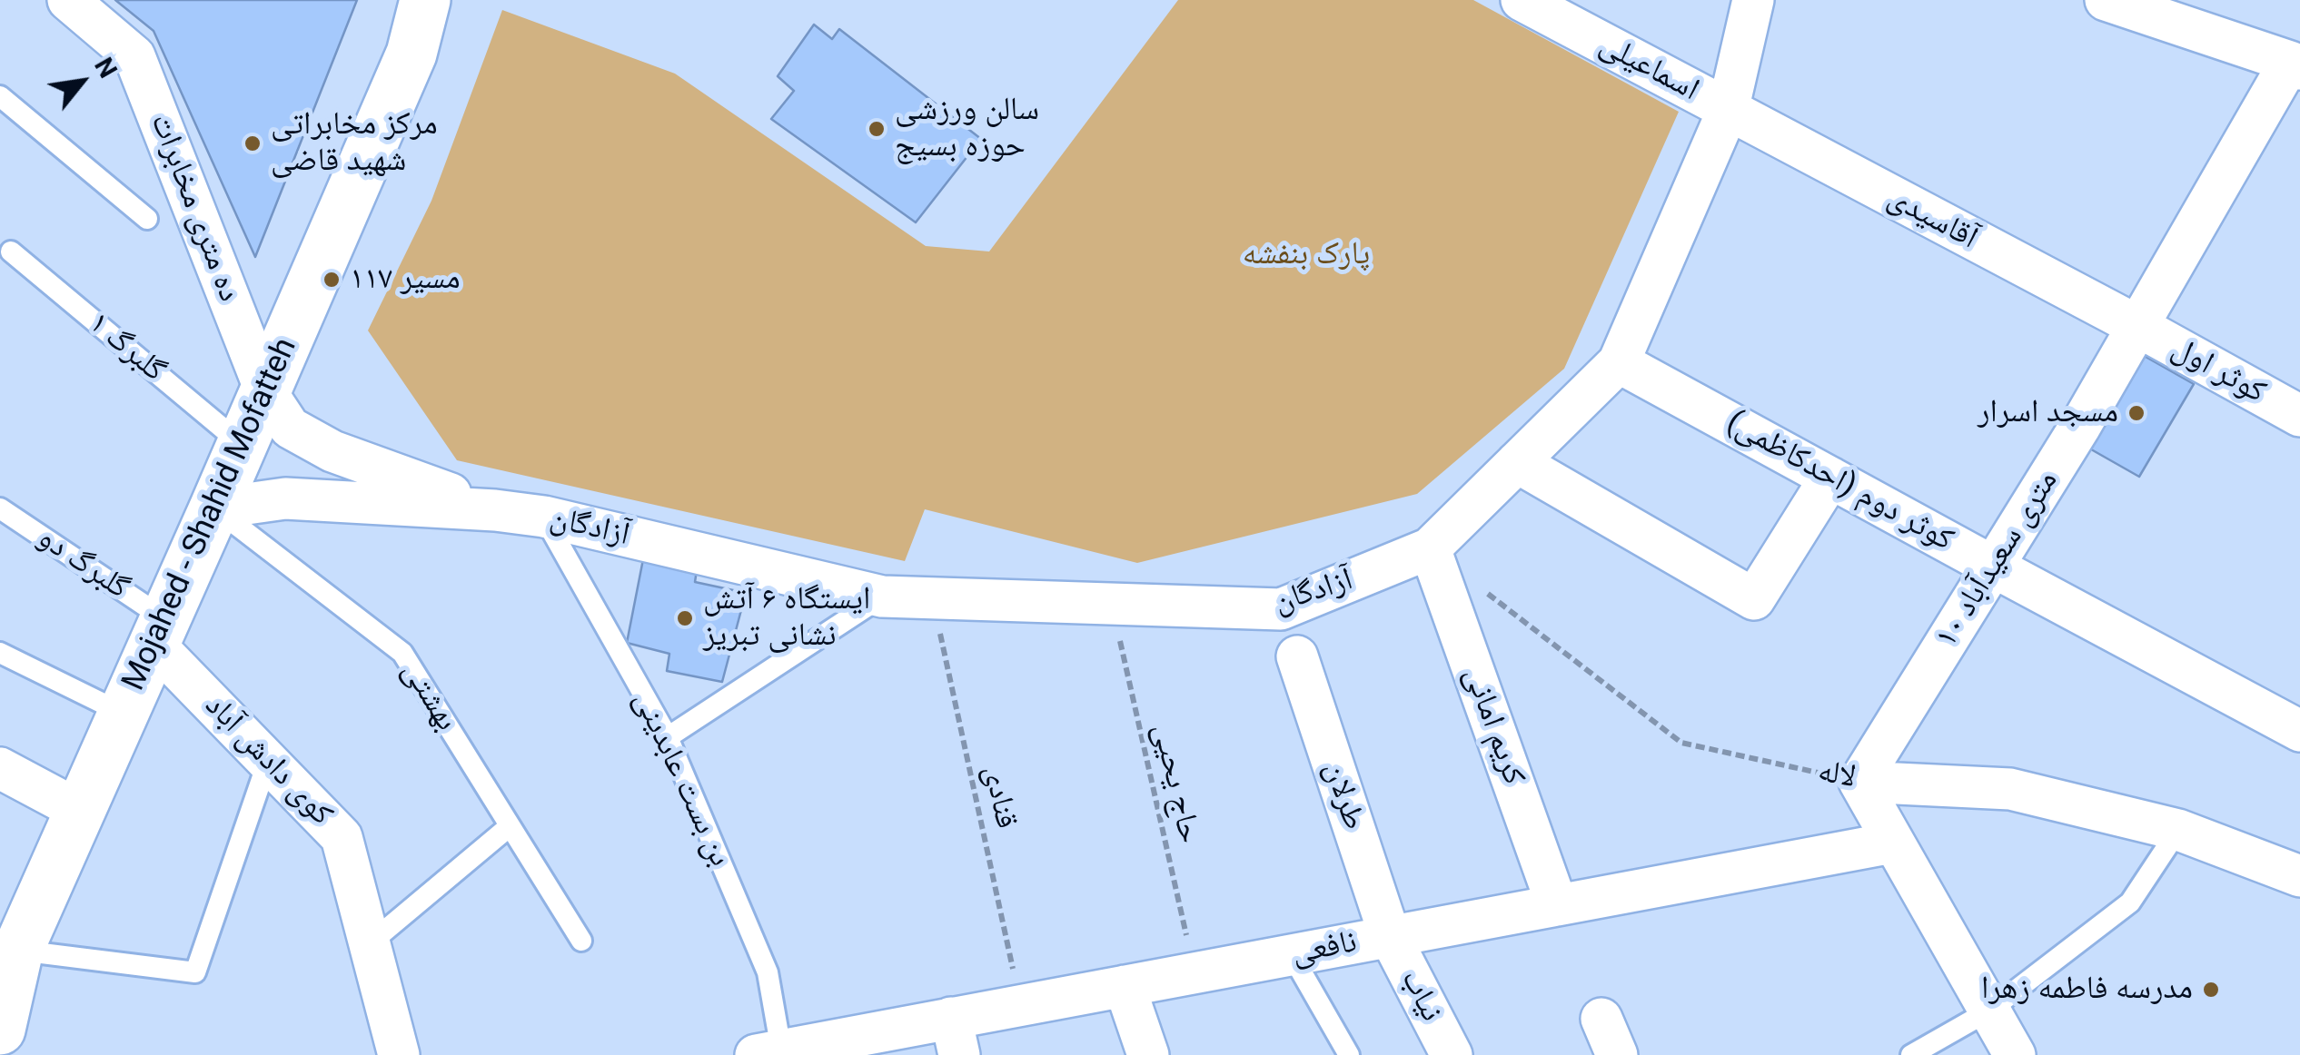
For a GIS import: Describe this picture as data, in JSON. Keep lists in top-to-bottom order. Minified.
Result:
{"streets":{"main road":["Mojahed - Shahid Mofatteh"],"street":["اسماعیلی","ده متری مخابرات","آقاسیدی","کوثر اول","کوثر دوم (احدکاظمی)","آزادگان","۱۰ متری سعیدآباد","کریم امانی","کوی دادش آباد","لاله","طرلان","نافعی","نیاب"],"lane":["گلبرگ ۱","گلبرگ دو","بهشتی","بن بست عابدینی"],"path":["حاج یحیی","قنادی"]},"crossings":[["اسماعیلی","آقاسیدی"],["اسماعیلی","آزادگان"],["ده متری مخابرات","Mojahed - Shahid Mofatteh"],["ده متری مخابرات","آزادگان"],["آقاسیدی","کوثر اول"],["آقاسیدی","آزادگان"],["آقاسیدی","۱۰ متری سعیدآباد"],["گلبرگ ۱","Mojahed - Shahid Mofatteh"],["کوثر اول","۱۰ متری سعیدآباد"],["کوثر دوم (احدکاظمی)","آزادگان"],["کوثر دوم (احدکاظمی)","۱۰ متری سعیدآباد"],["Mojahed - Shahid Mofatteh","گلبرگ دو"],["Mojahed - Shahid Mofatteh","بهشتی"],["Mojahed - Shahid Mofatteh","کوی دادش آباد"],["آزادگان","کریم امانی"],["آزادگان","بن بست عابدینی"],["آزادگان","حاج یحیی"],["آزادگان","قنادی"],["۱۰ متری سعیدآباد","لاله"],["گلبرگ دو","کوی دادش آباد"],["کریم امانی","نافعی"],["بن بست عابدینی","نافعی"],["حاج یحیی","نافعی"],["طرلان","نافعی"],["طرلان","نیاب"],["قنادی","نافعی"],["نافعی","نیاب"]],"parks":["پارک بنفشه"],"places":["سالن ورزشی حوزه بسیج","مرکز مخابراتی شهید قاضی","مسیر ۱۱۷","مسجد اسرار","ایستگاه ۶ آتش نشانی تبریز","مدرسه فاطمه زهرا"],"north":"top right"}
